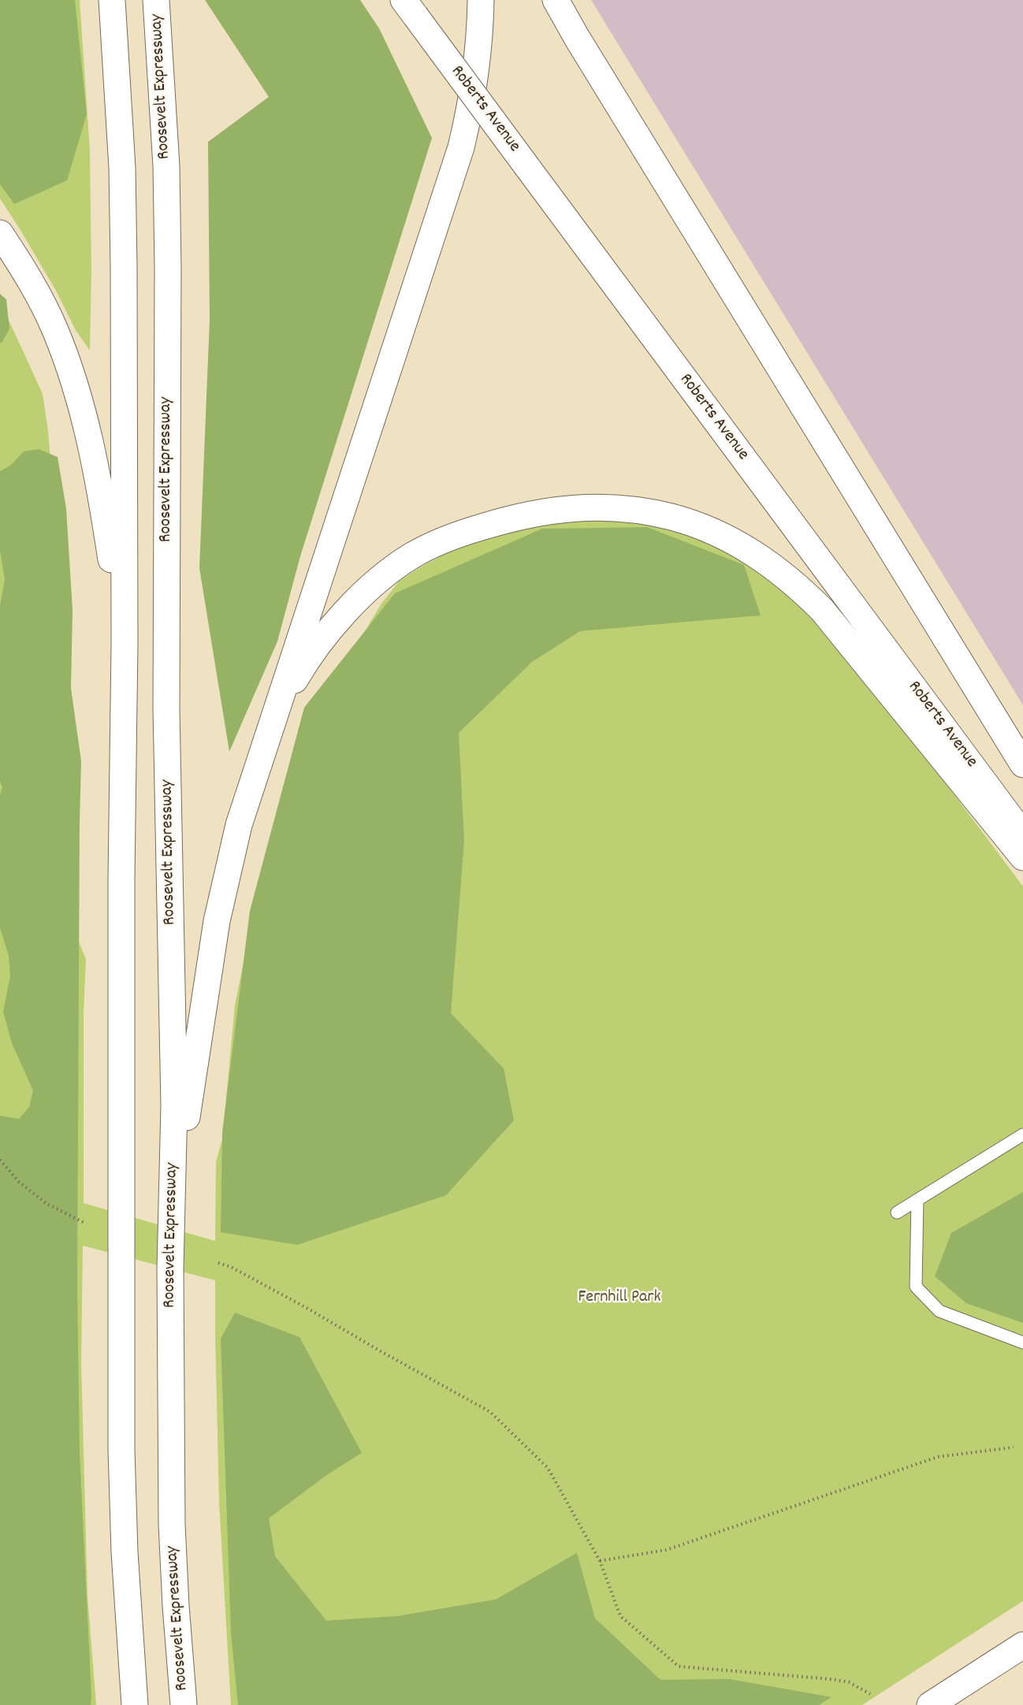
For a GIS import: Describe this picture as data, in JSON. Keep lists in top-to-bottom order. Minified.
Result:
{"streets":{"main road":["Roosevelt Expressway","Roberts Avenue"]},"parks":["Fernhill Park"]}
